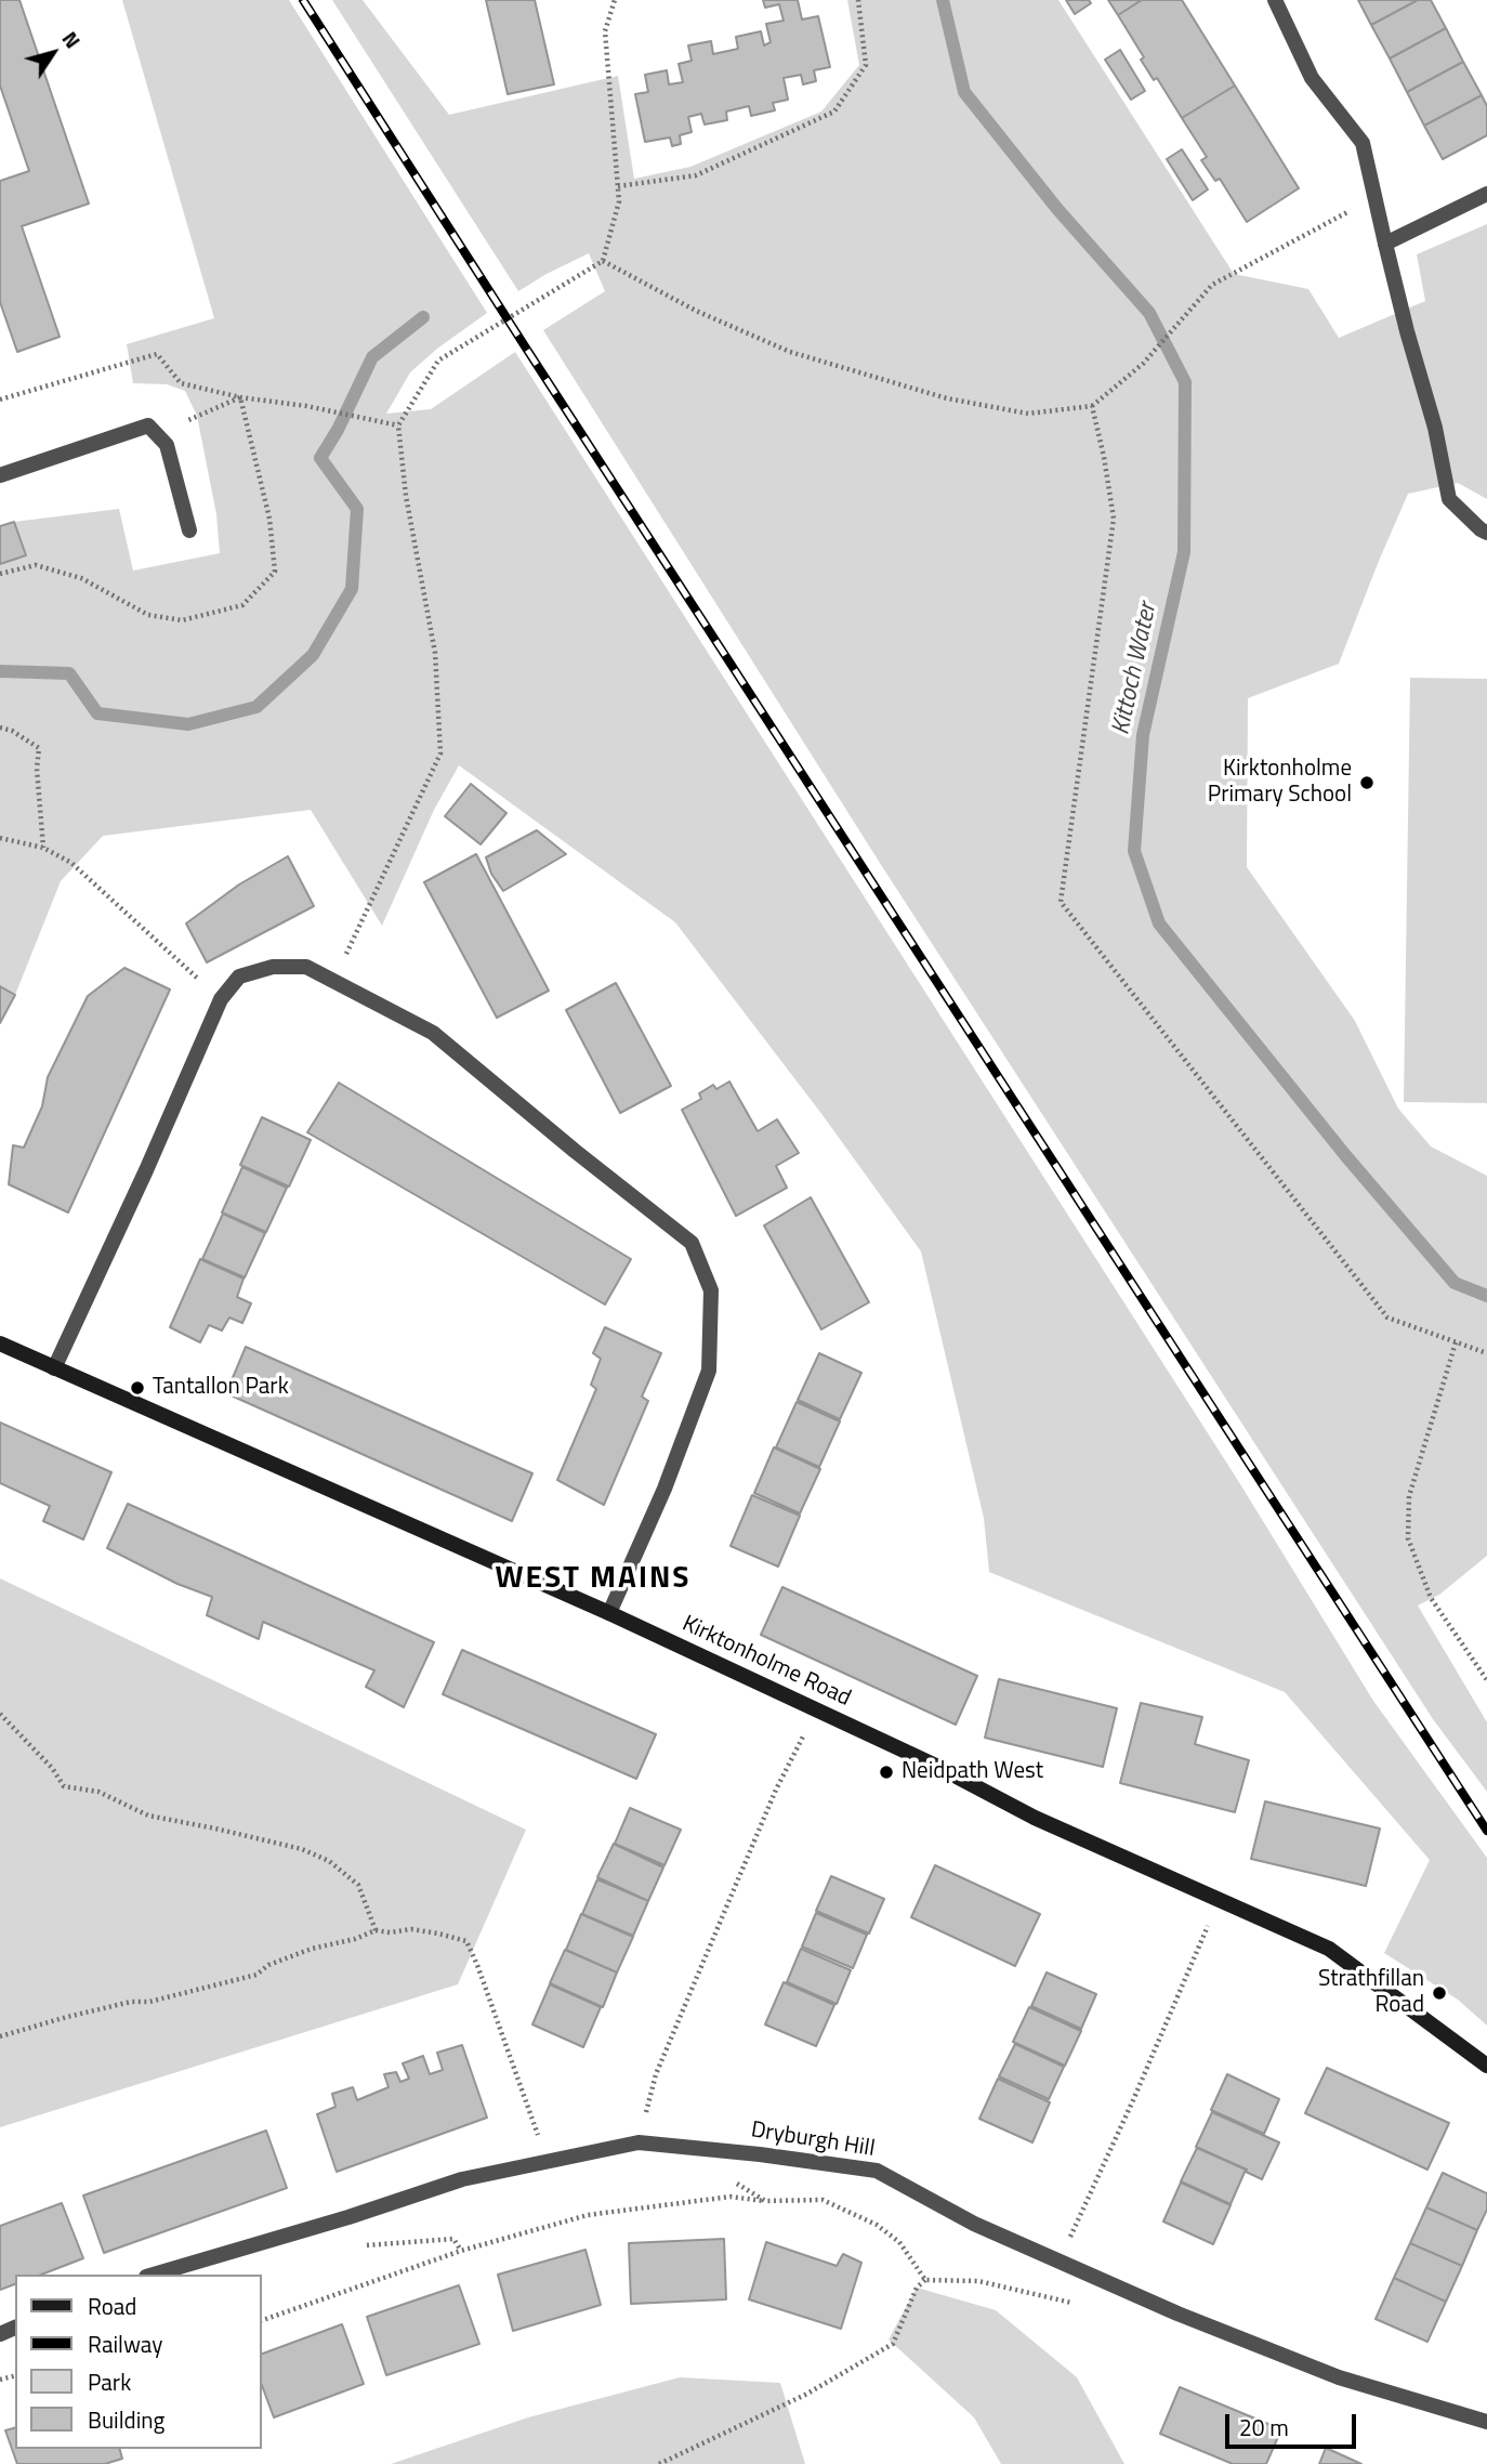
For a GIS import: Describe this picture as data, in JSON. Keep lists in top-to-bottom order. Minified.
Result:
{"streets":{"street":["Kirktonholme Road","Dryburgh Hill"]},"districts":["WEST MAINS"],"water":["Kittoch Water"],"places":["Kirktonholme Primary School","Tantallon Park","Neidpath West","Strathfillan Road"],"legend":["Road","Railway","Park","Building"],"scale_bar":"20 m","north":"top right"}
